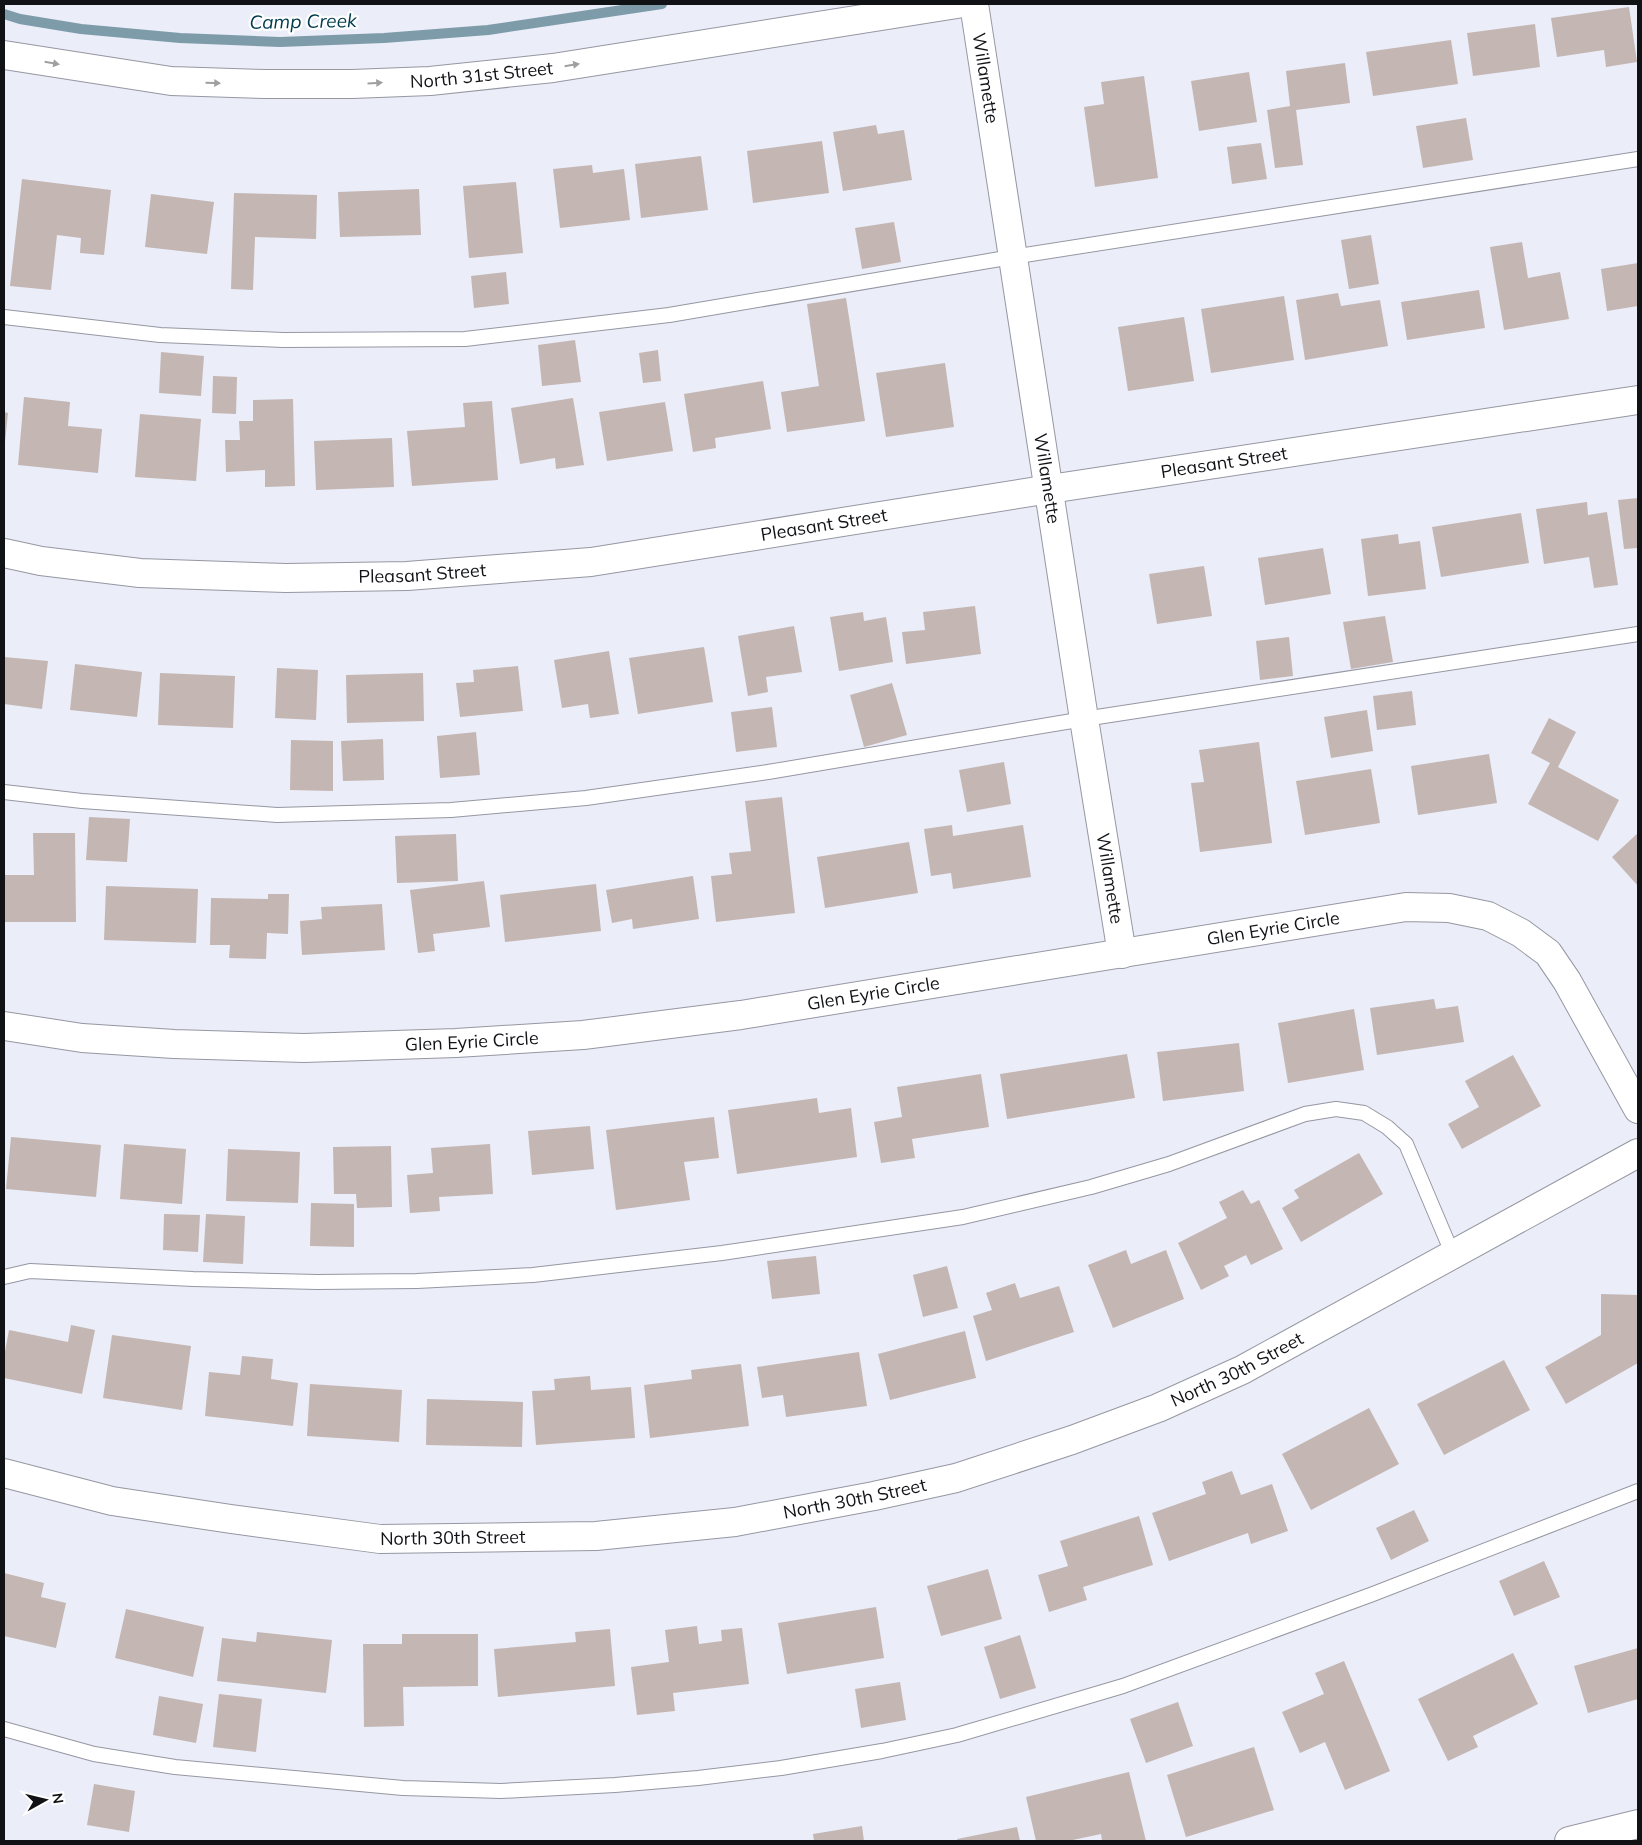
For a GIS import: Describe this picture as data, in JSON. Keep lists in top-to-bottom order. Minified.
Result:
{"streets":{"street":["North 31st Street","Willamette","Pleasant Street","Glen Eyrie Circle","North 30th Street"]},"crossings":[["Willamette","Pleasant Street"],["Willamette","Glen Eyrie Circle"]],"one_way":["North 31st Street"],"water":["Camp Creek"],"north":"right"}
